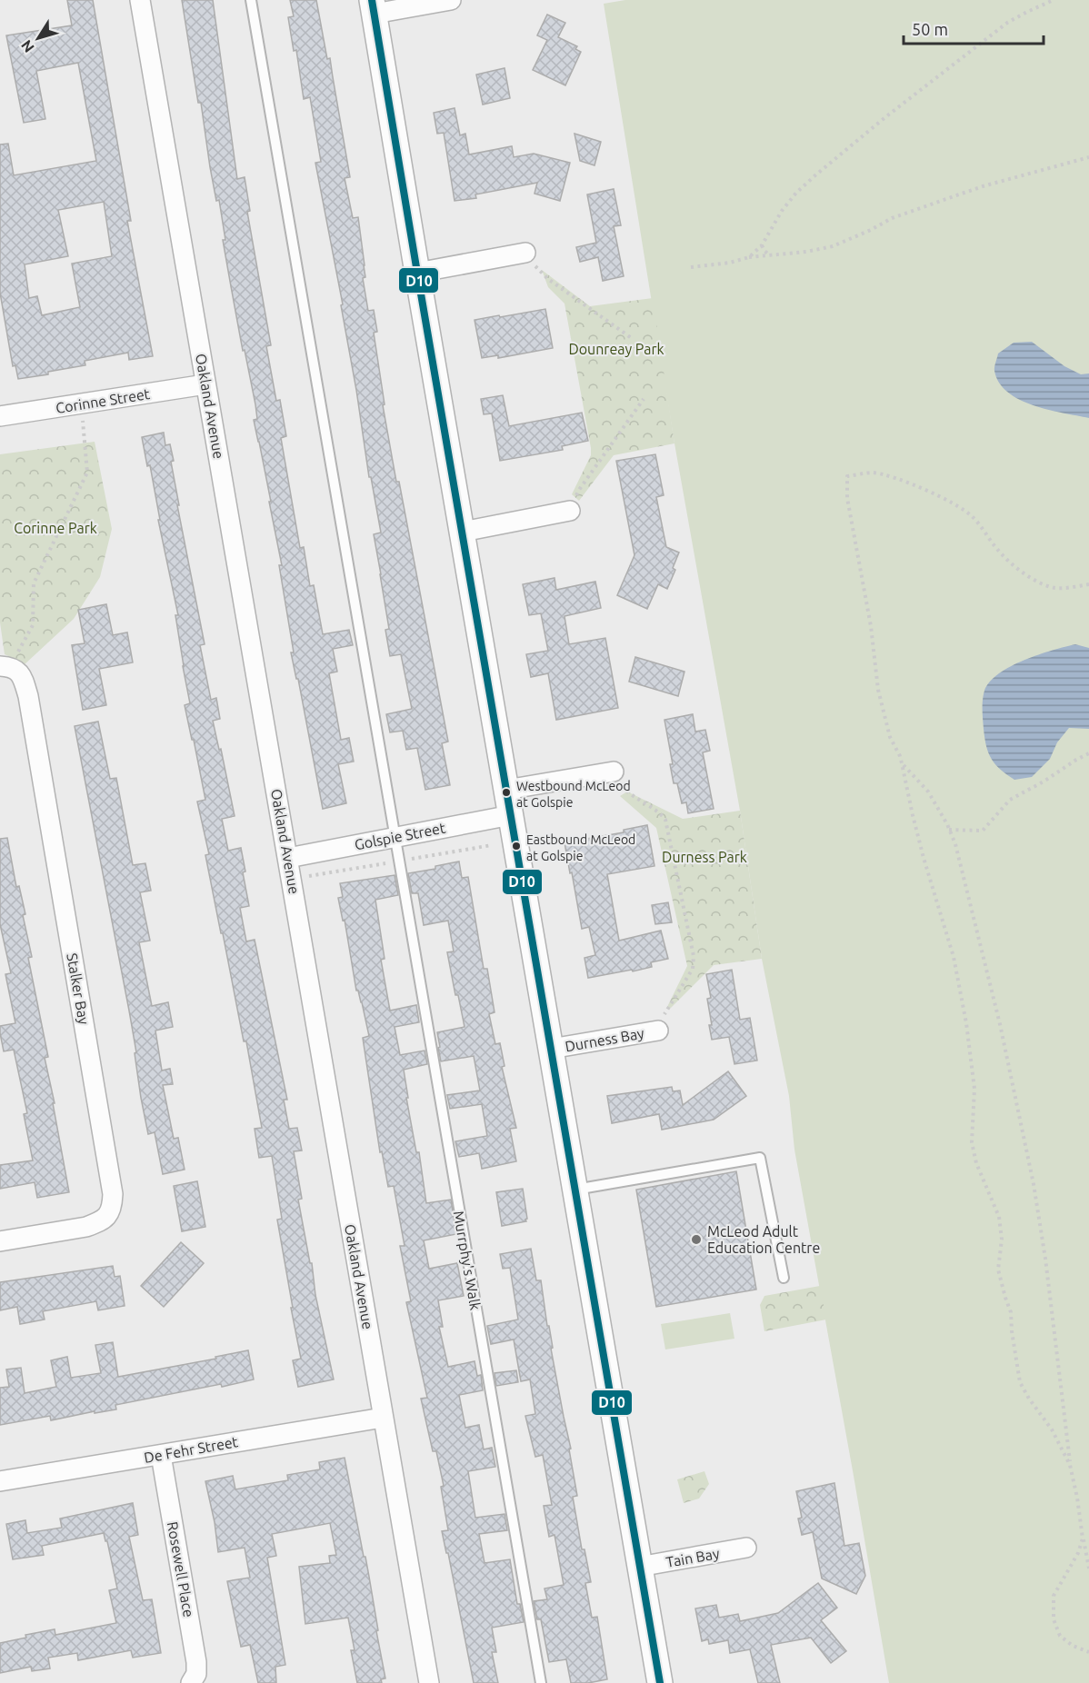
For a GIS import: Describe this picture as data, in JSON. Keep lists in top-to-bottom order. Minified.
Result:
{"streets":{"street":["Corinne Street","Oakland Avenue","Golspie Street","Stalker Bay","Durness Bay","De Fehr Street","Tain Bay","Rosewell Place"],"lane":["Murrphy's Walk"]},"crossings":[["Corinne Street","Oakland Avenue"],["Oakland Avenue","Golspie Street"],["Oakland Avenue","De Fehr Street"],["Golspie Street","Murrphy's Walk"],["De Fehr Street","Rosewell Place"]],"parks":["Dounreay Park","Corinne Park","Durness Park"],"places":["Westbound McLeod at Golspie","Eastbound McLeod at Golspie","McLeod Adult Education Centre"],"lines":["transit line D10"],"scale_bar":"50 m","north":"bottom left"}
